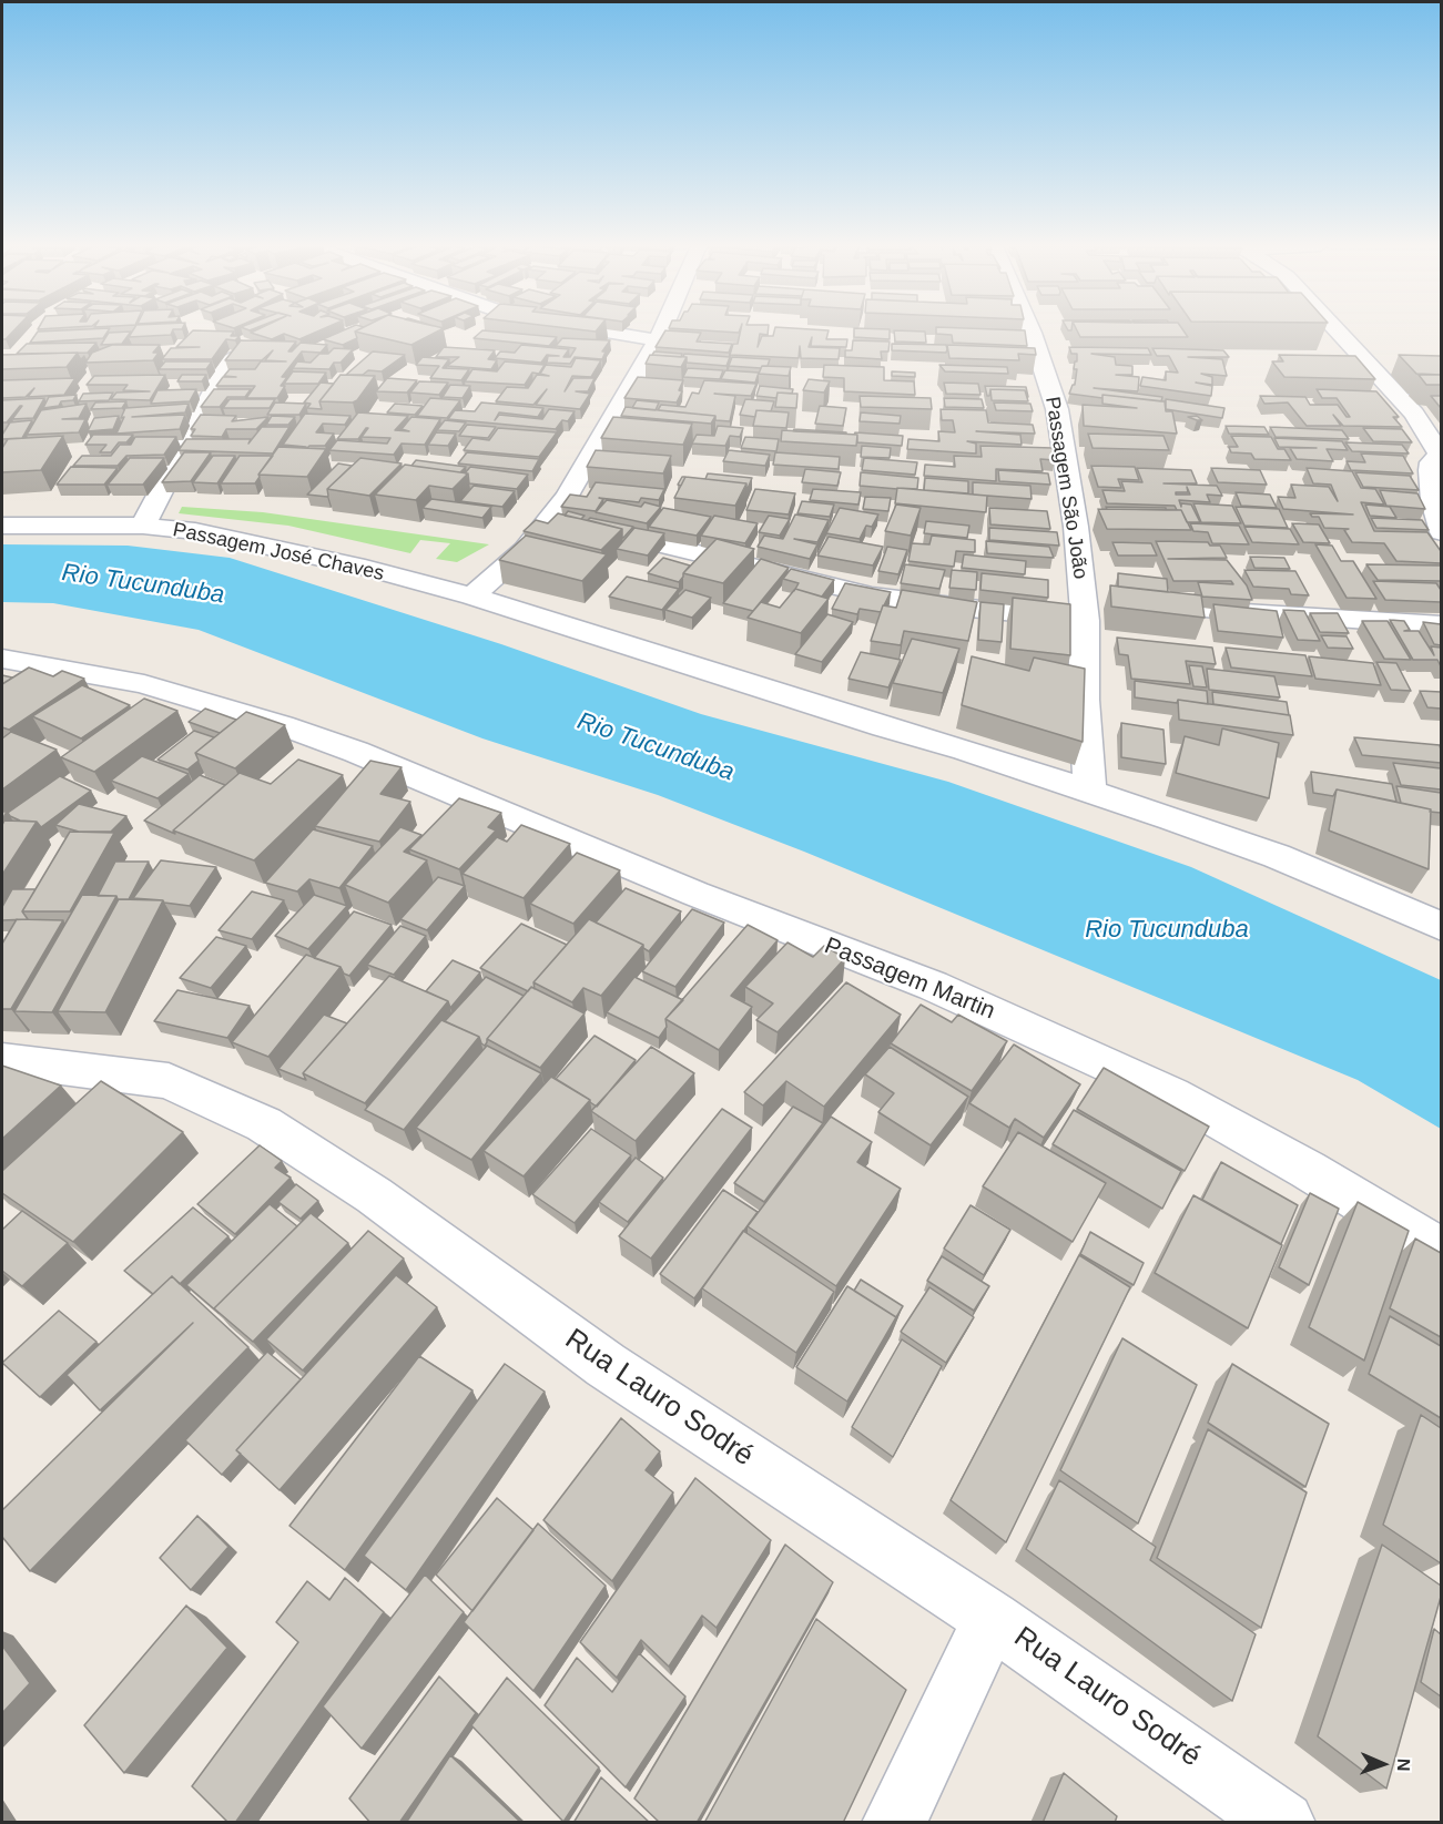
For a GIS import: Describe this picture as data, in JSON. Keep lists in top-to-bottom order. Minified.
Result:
{"streets":{"street":["Passagem São João","Passagem José Chaves","Passagem Martin","Rua Lauro Sodré"]},"crossings":[["Passagem São João","Passagem José Chaves"]],"water":["Rio Tucunduba"],"north":"right"}
